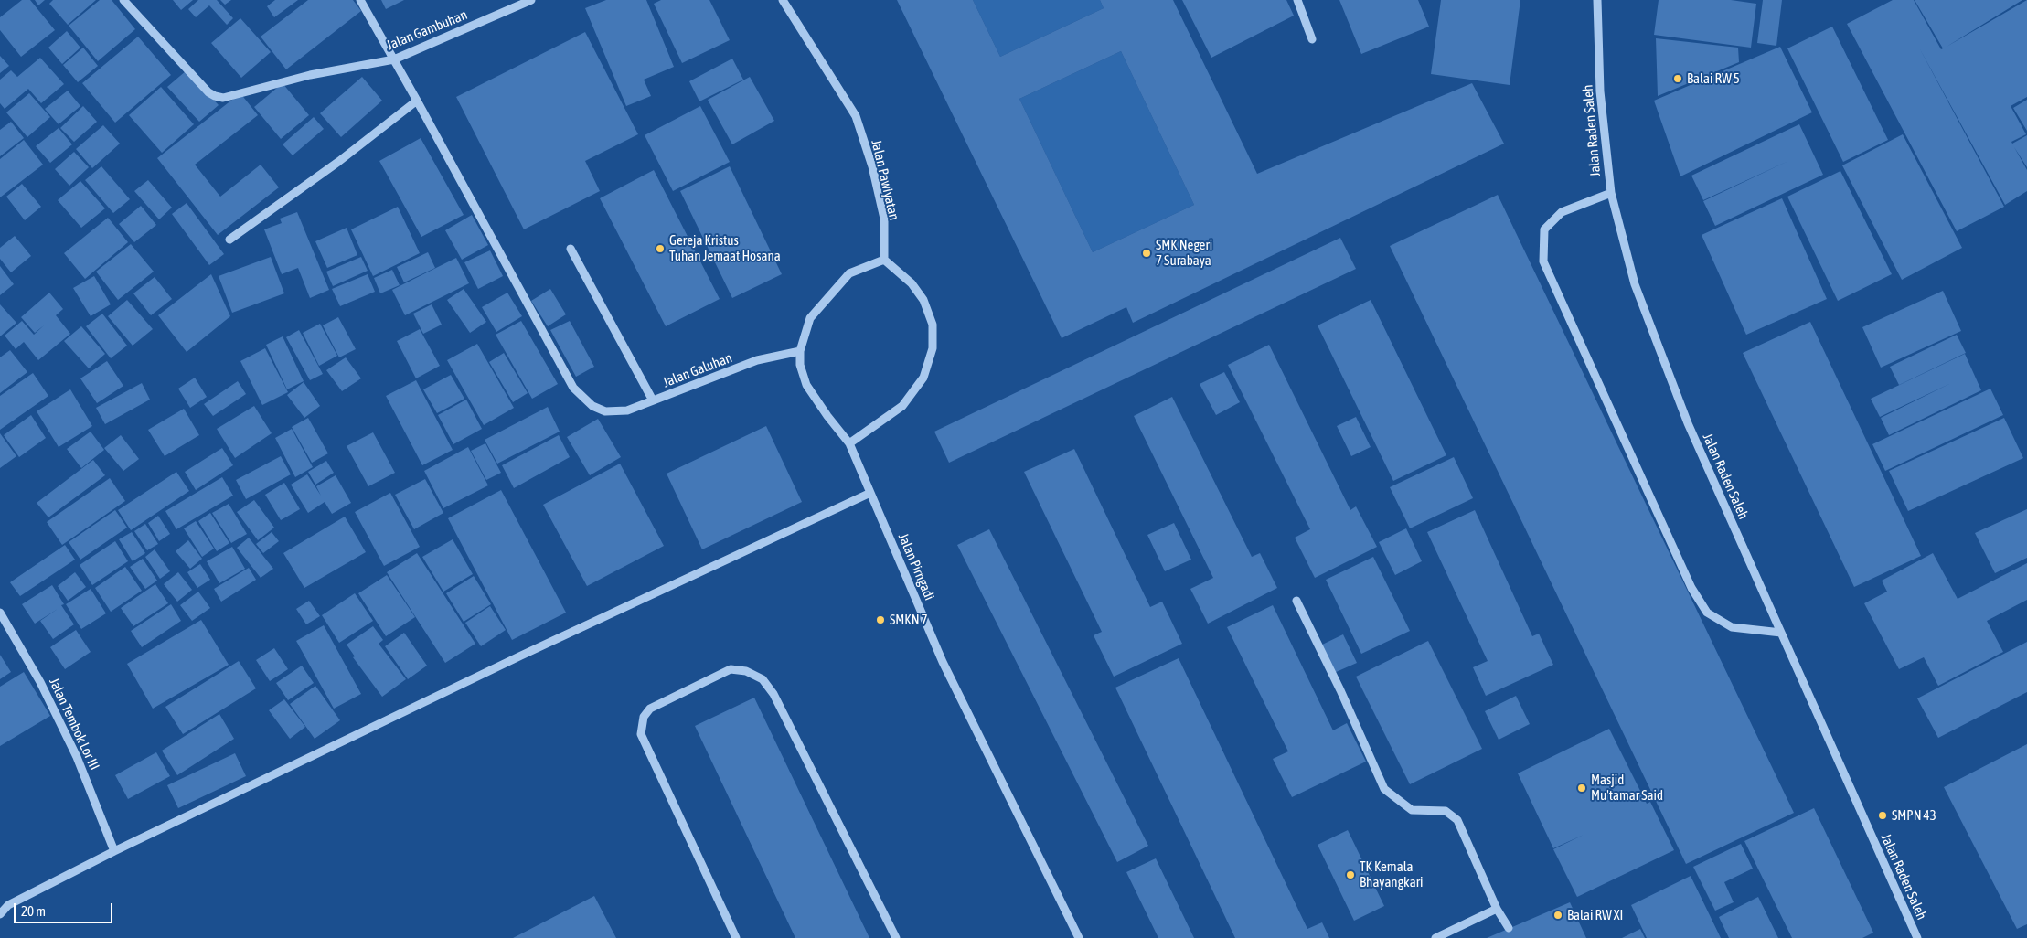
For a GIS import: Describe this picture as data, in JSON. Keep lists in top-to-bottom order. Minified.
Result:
{"streets":{"street":["Jalan Gambuhan","Jalan Raden Saleh","Jalan Pawiyatan","Jalan Galuhan","Jalan Pirngadi","Jalan Tembok Lor III"]},"crossings":[["Jalan Pawiyatan","Jalan Galuhan"],["Jalan Pawiyatan","Jalan Pirngadi"],["Jalan Galuhan","Jalan Pirngadi"]],"places":["Balai RW 5","Gereja Kristus Tuhan Jemaat Hosana","SMK Negeri 7 Surabaya","SMKN 7","Masjid Mu'tamar Said","SMPN 43","TK Kemala Bhayangkari","Balai RW XI"],"scale_bar":"20 m"}
